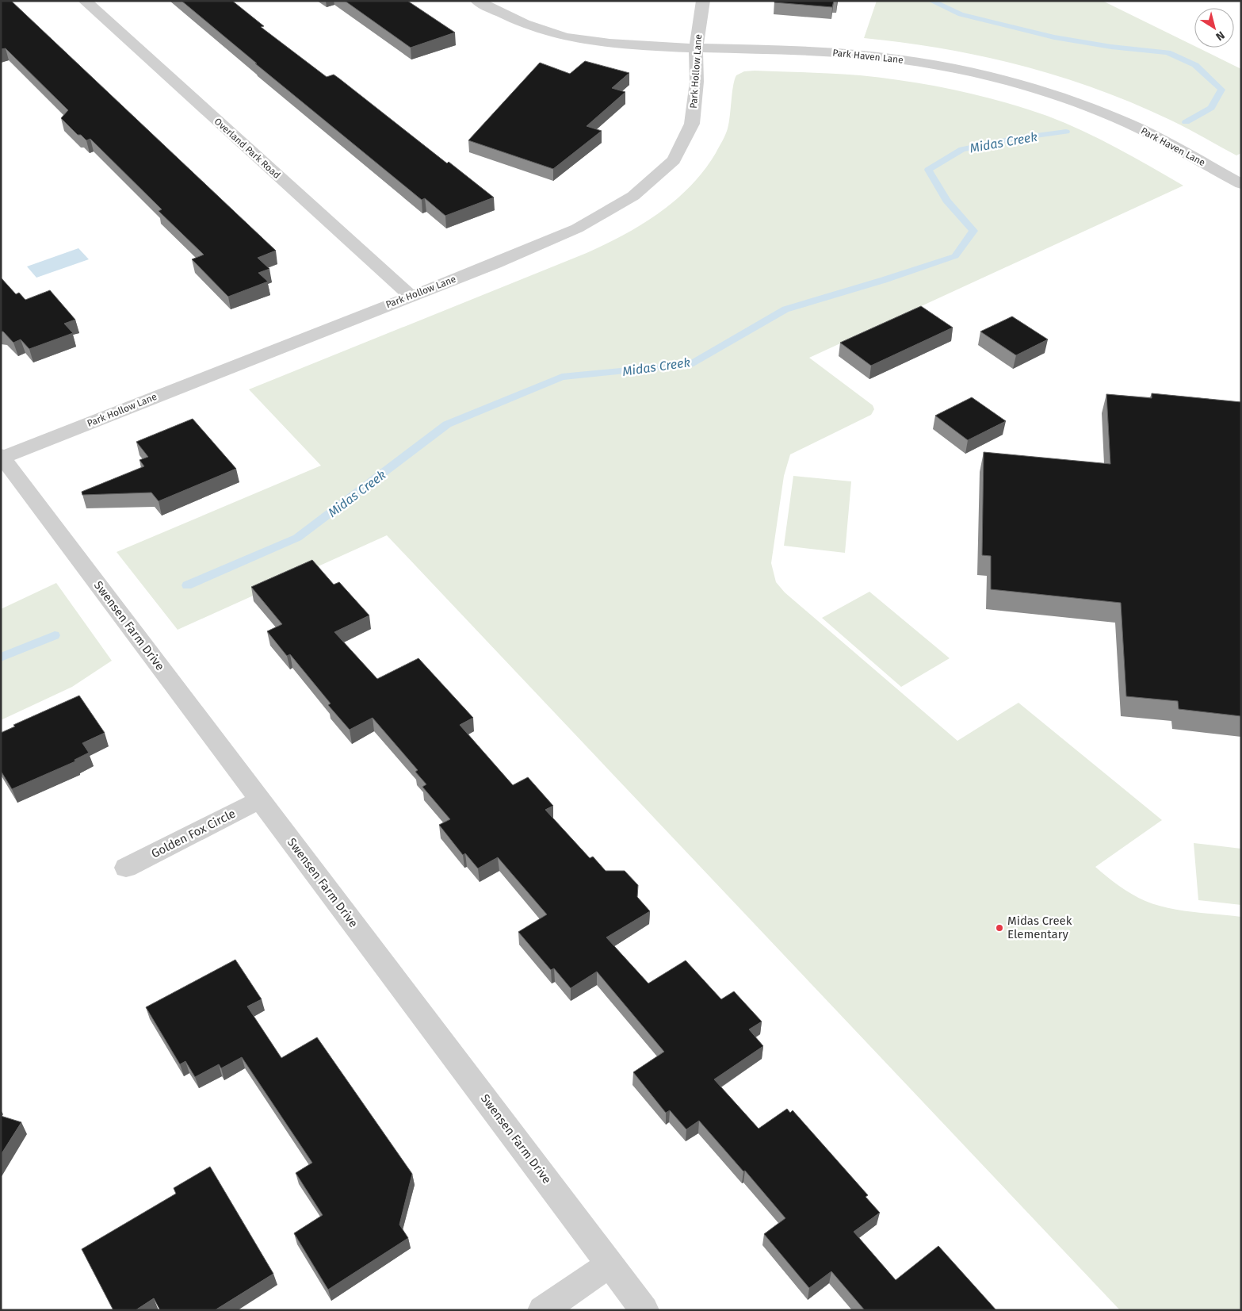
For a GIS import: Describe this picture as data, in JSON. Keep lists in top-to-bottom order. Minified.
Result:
{"streets":{"street":["Park Haven Lane","Park Hollow Lane","Overland Park Road","Swensen Farm Drive","Golden Fox Circle"]},"crossings":[["Park Haven Lane","Park Hollow Lane"],["Park Hollow Lane","Overland Park Road"],["Park Hollow Lane","Swensen Farm Drive"],["Swensen Farm Drive","Golden Fox Circle"]],"water":["Midas Creek"],"places":["Midas Creek Elementary"],"north":"bottom right"}
